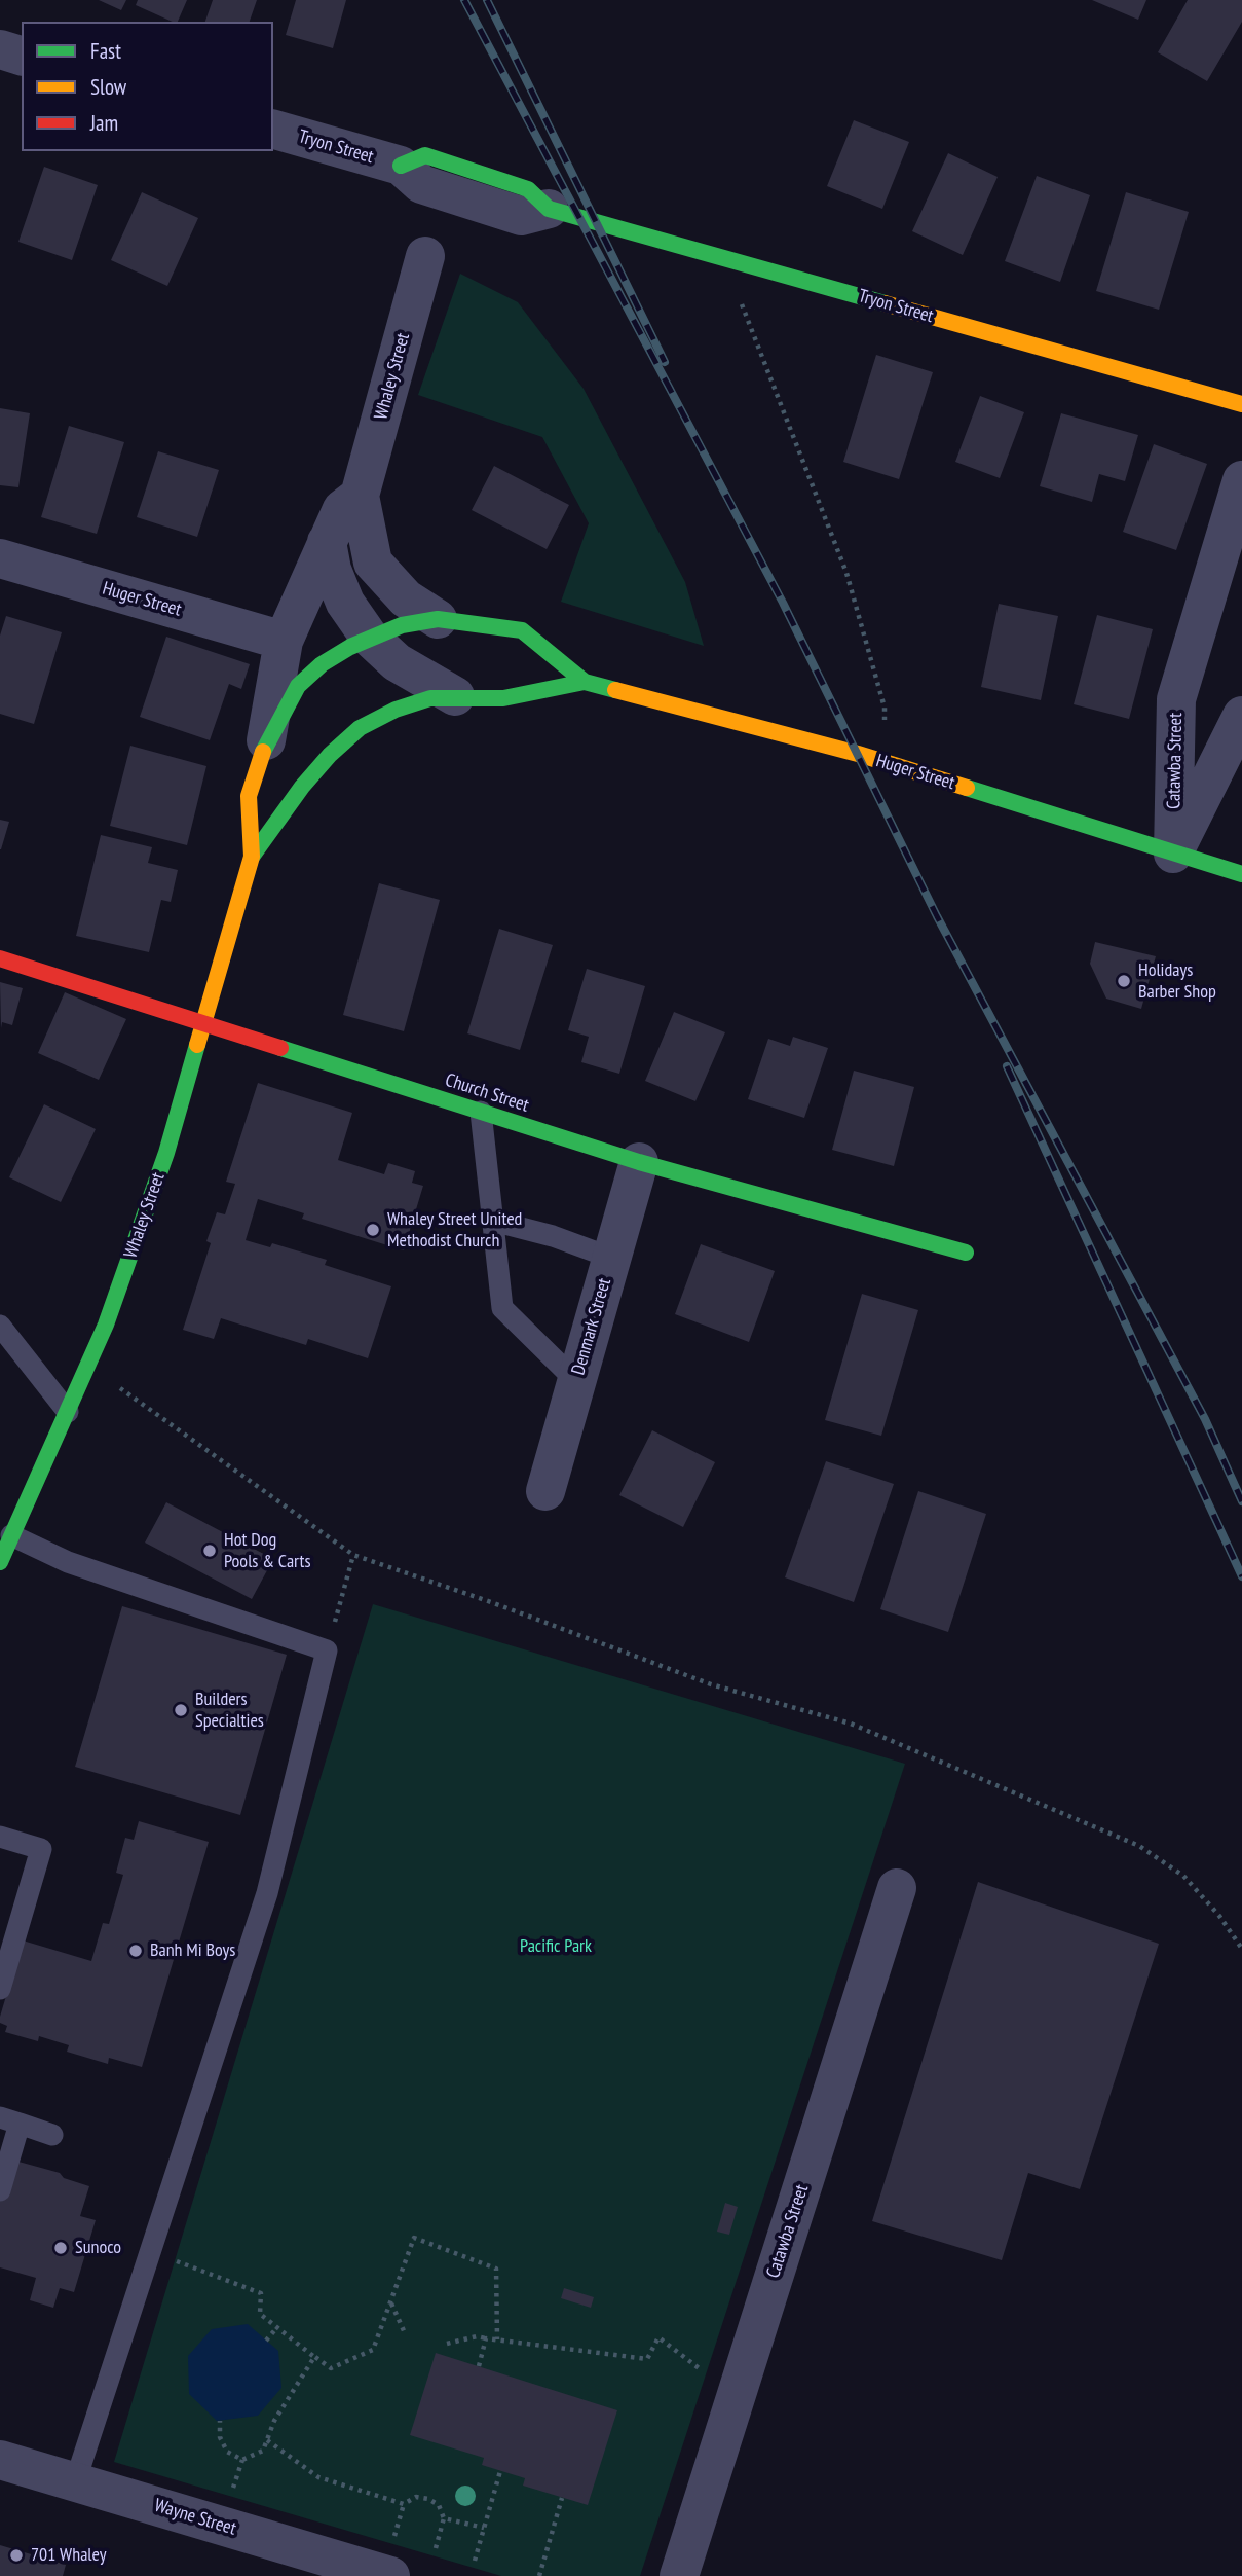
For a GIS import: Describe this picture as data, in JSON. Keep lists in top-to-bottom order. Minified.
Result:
{"streets":{"main road":["Tryon Street","Whaley Street","Huger Street","Church Street"],"street":["Catawba Street","Denmark Street","Wayne Street"]},"crossings":[["Whaley Street","Huger Street"],["Whaley Street","Church Street"],["Huger Street","Catawba Street"],["Church Street","Denmark Street"]],"parks":["Pacific Park"],"places":["Holidays Barber Shop","Whaley Street United Methodist Church","Hot Dog Pools & Carts","Builders Specialties","Banh Mi Boys","Sunoco","701 Whaley"],"legend":["Fast","Slow","Jam"]}
